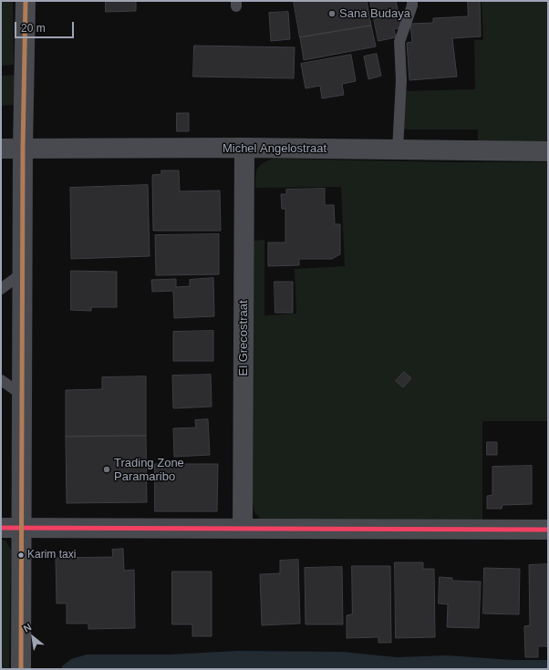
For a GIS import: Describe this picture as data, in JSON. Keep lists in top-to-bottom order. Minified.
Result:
{"streets":{"street":["Michel Angelostraat","El Grecostraat"]},"crossings":[["Michel Angelostraat","El Grecostraat"]],"places":["Sana Budaya","Trading Zone Paramaribo","Karim taxi"],"scale_bar":"20 m","north":"top left"}
